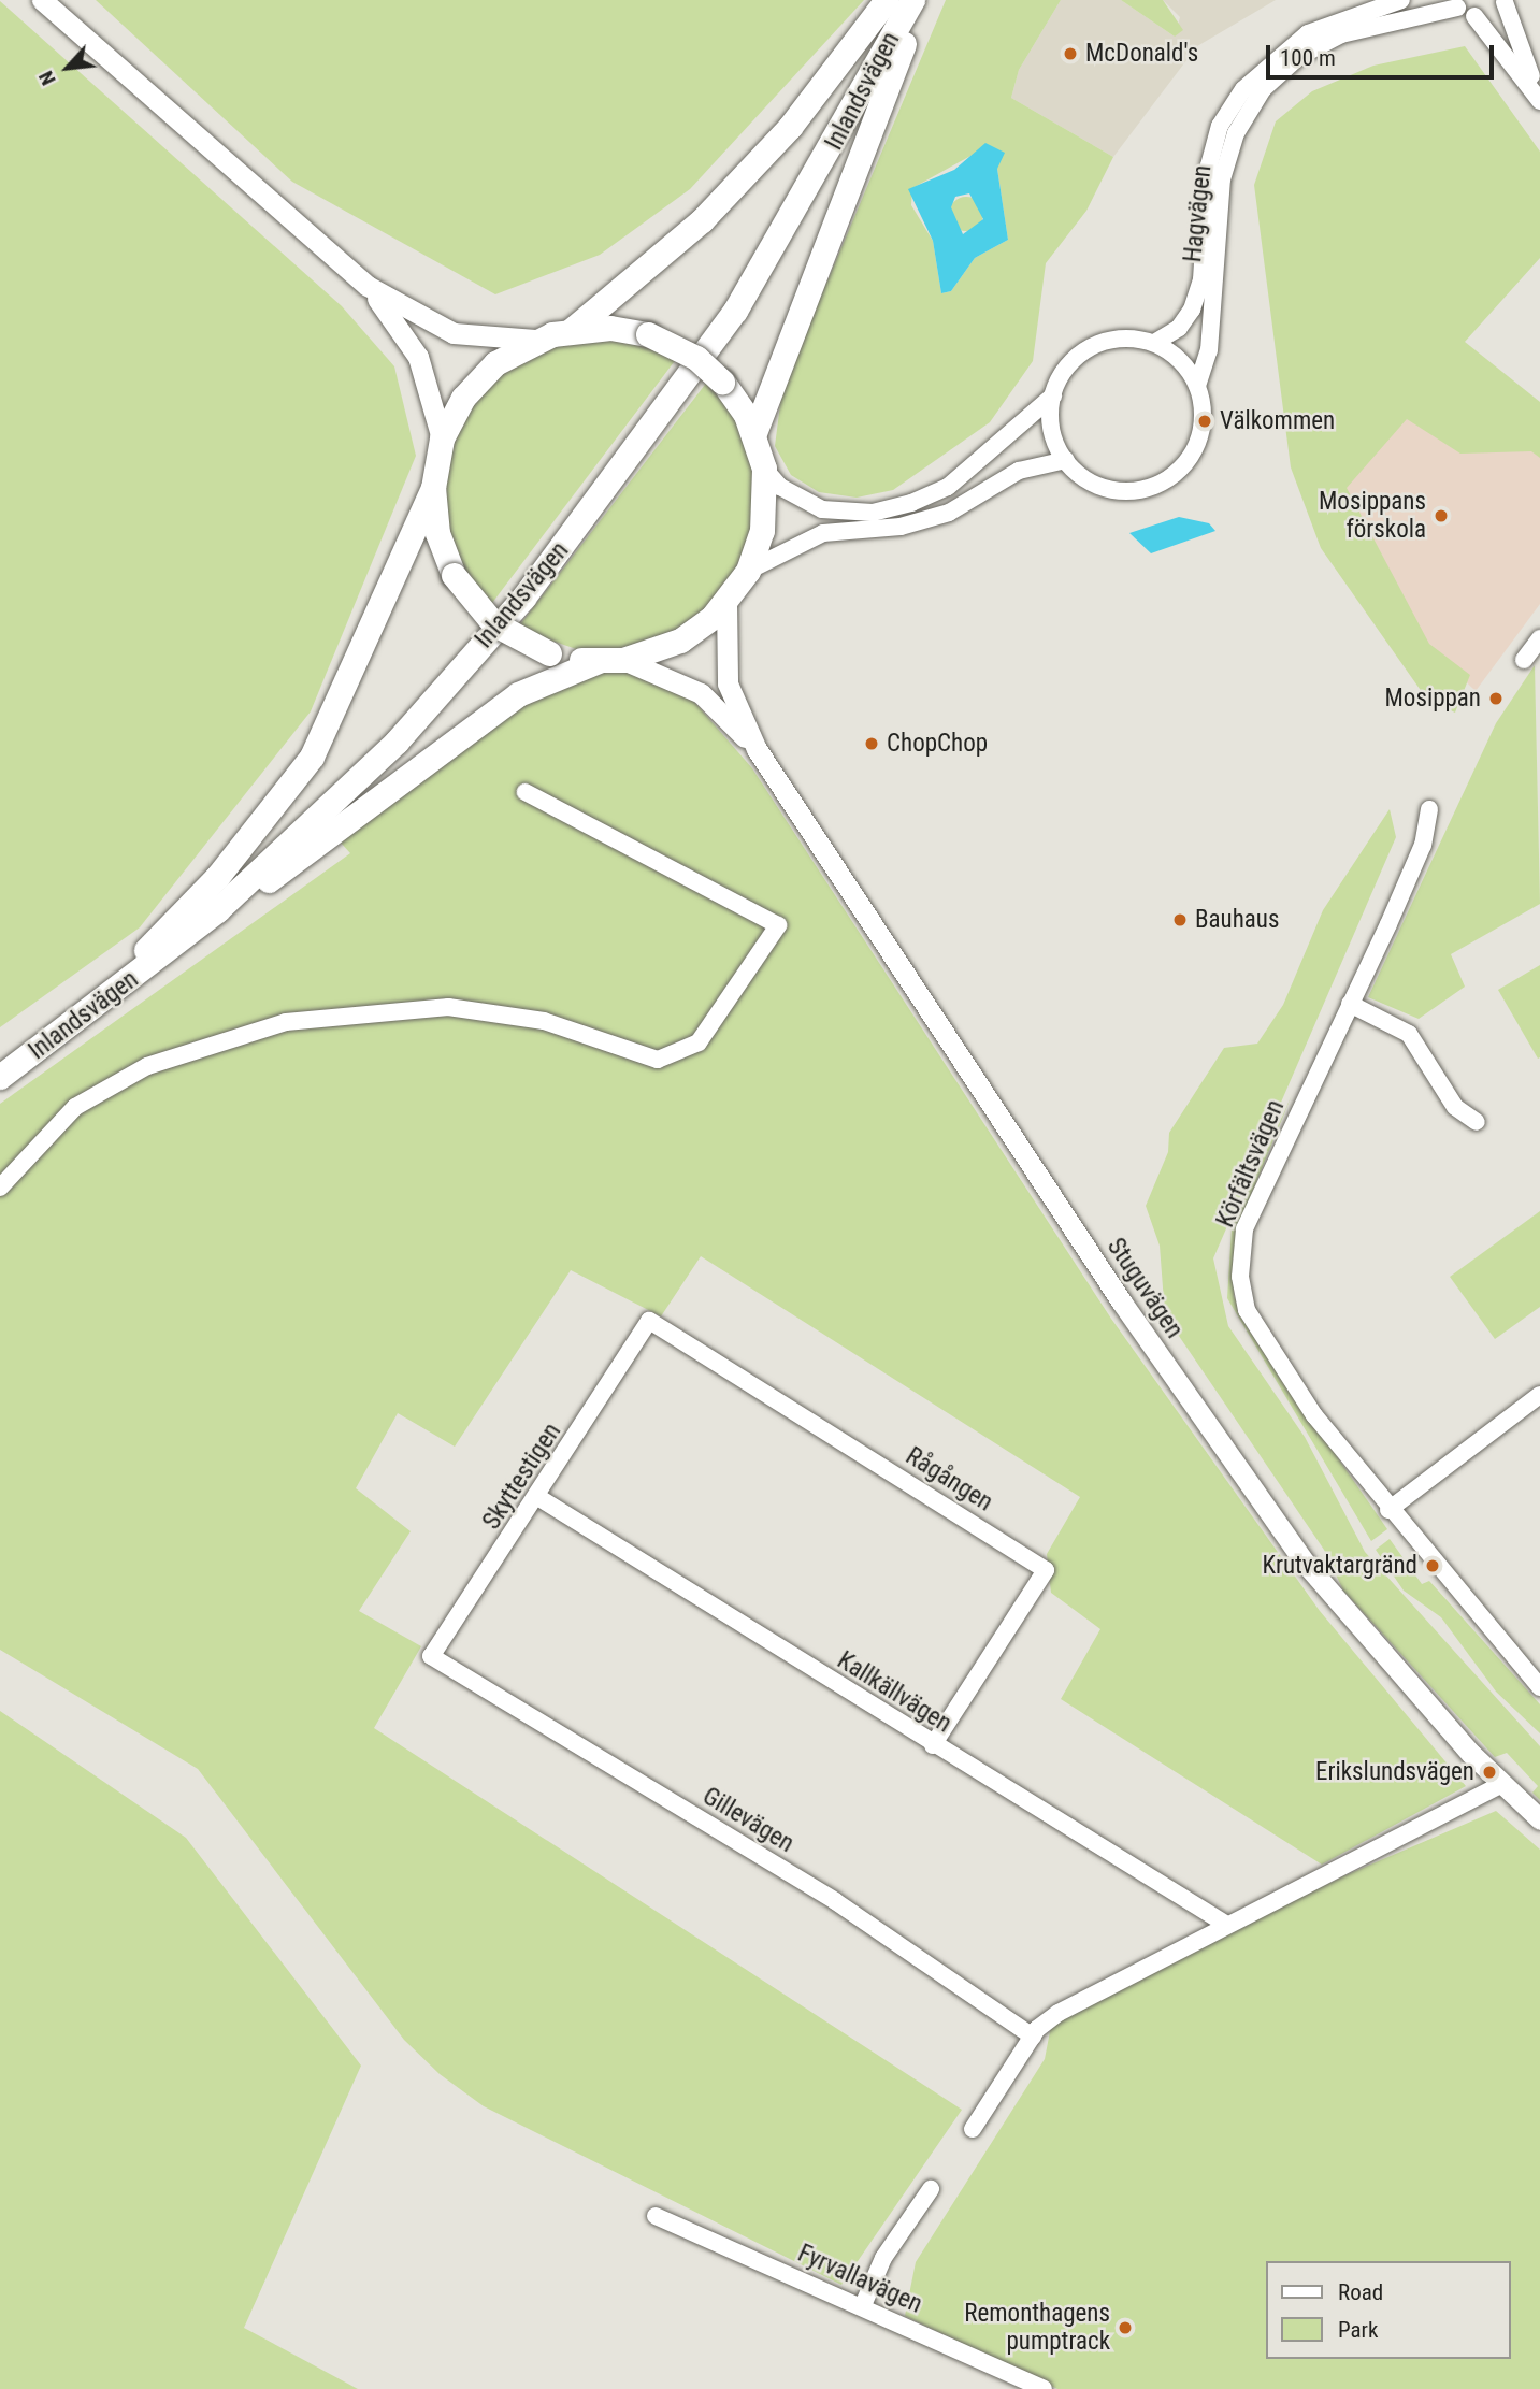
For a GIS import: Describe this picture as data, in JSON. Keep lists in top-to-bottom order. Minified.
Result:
{"streets":{"highway":["Inlandsvägen"],"main road":["Stuguvägen"],"street":["Hagvägen","Körfältsvägen","Skyttestigen","Rågången","Kallkällvägen","Gillevägen","Fyrvallavägen"]},"crossings":[["Skyttestigen","Rågången"],["Skyttestigen","Kallkällvägen"],["Skyttestigen","Gillevägen"],["Rågången","Kallkällvägen"]],"places":["McDonald's","Välkommen","Mosippans förskola","Mosippan","ChopChop","Bauhaus","Krutvaktargränd","Erikslundsvägen","Remonthagens pumptrack"],"legend":["Road","Park"],"scale_bar":"100 m","north":"bottom left"}
